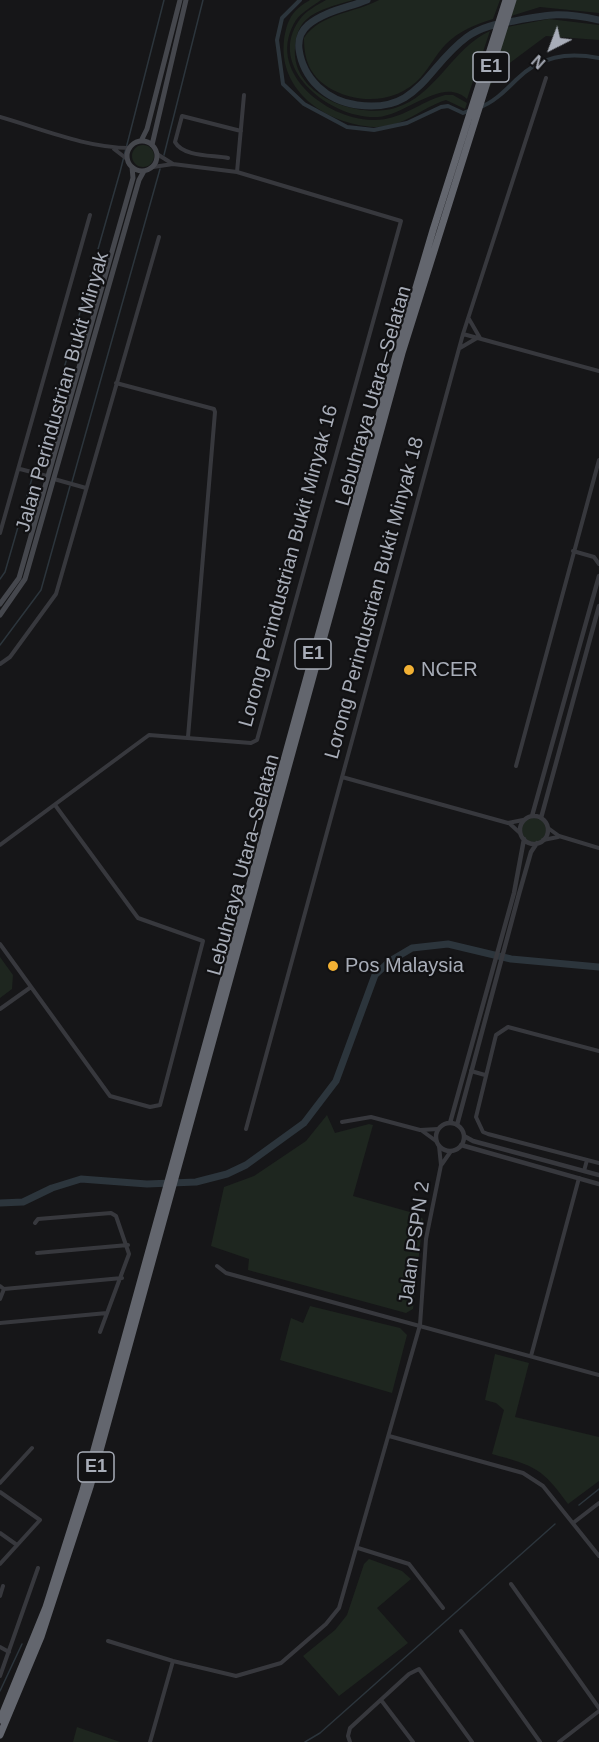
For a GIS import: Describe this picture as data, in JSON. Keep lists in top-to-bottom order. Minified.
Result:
{"streets":{"highway":["E1","Lebuhraya Utara–Selatan"],"main road":["Jalan Perindustrian Bukit Minyak"],"street":["Lorong Perindustrian Bukit Minyak 16","Lorong Perindustrian Bukit Minyak 18","Jalan PSPN 2"]},"places":["NCER","Pos Malaysia"],"north":"bottom left"}
